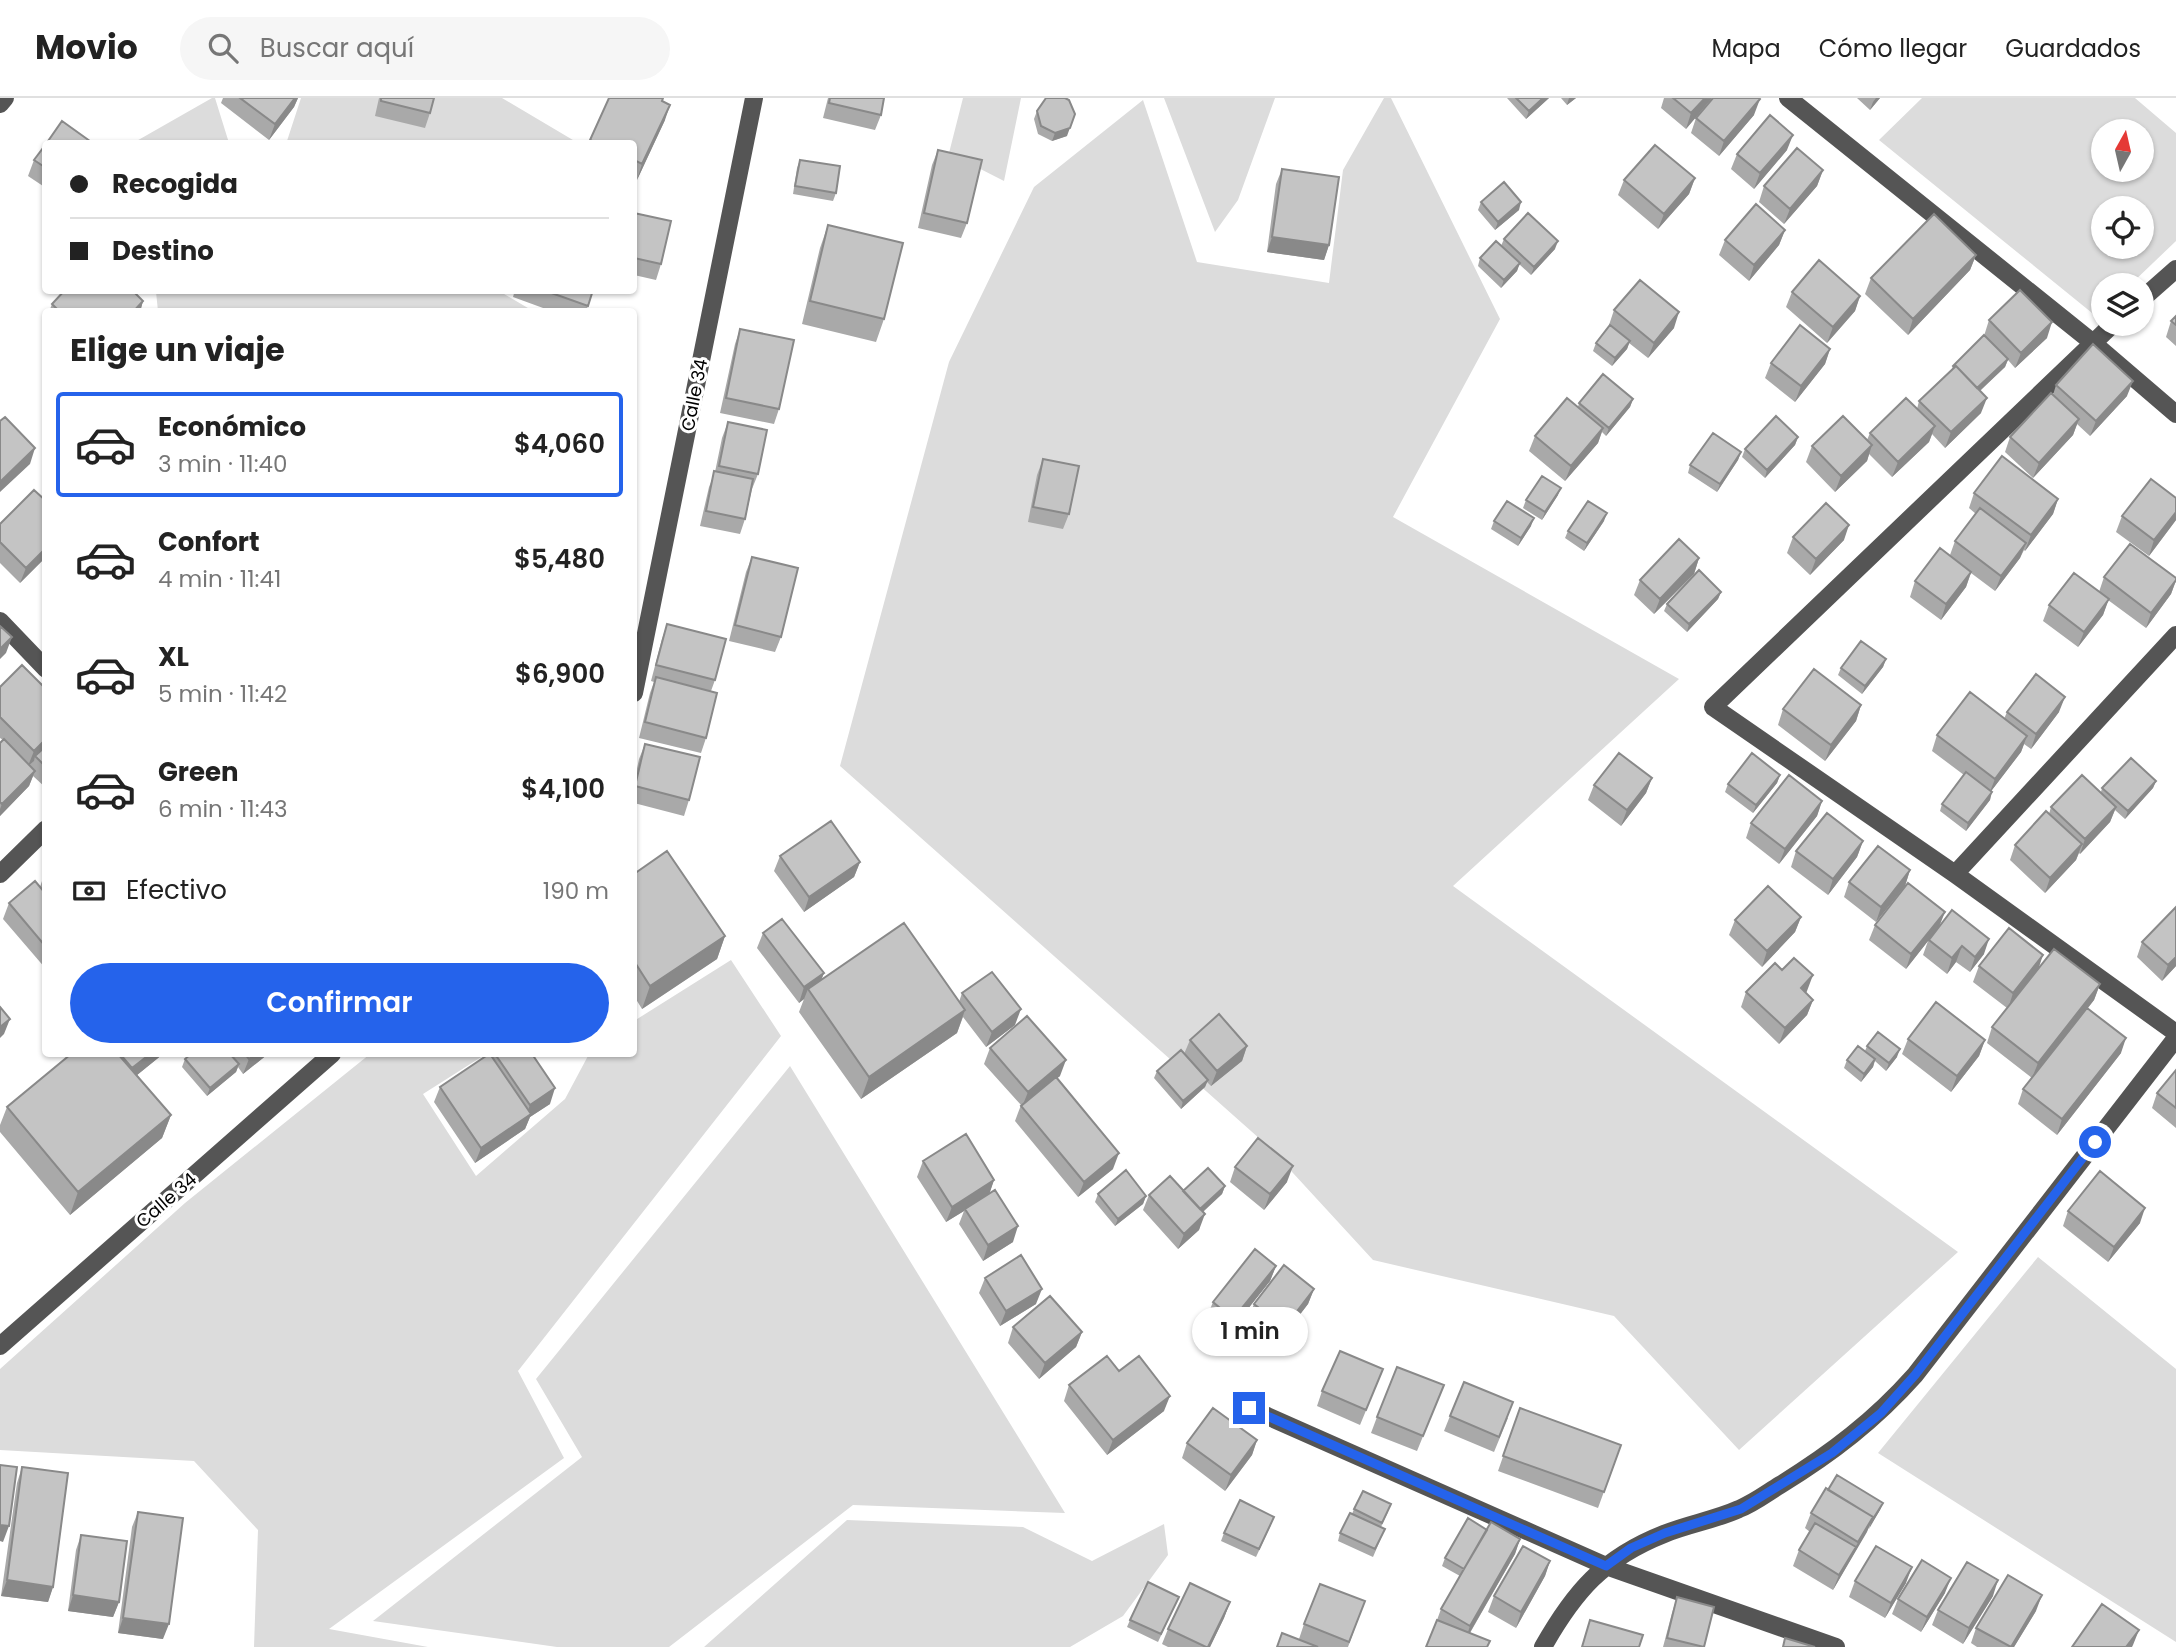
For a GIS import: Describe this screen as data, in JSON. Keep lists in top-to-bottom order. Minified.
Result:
{"streets":{"street":["Calle 34"]},"north":"top","page":{"header":"Movio","search":"Buscar aquí","nav":["Mapa","Cómo llegar","Guardados"],"banner":["Recogida","Destino"],"heading":"Elige un viaje","list":[{"name":"Económico","note":"3 min · 11:40","value":"$4,060"},{"name":"Confort","note":"4 min · 11:41","value":"$5,480"},{"name":"XL","note":"5 min · 11:42","value":"$6,900"},{"name":"Green","note":"6 min · 11:43","value":"$4,100"}],"pay":["Efectivo","190 m"],"buttons":"Confirmar","bubble":"1 min"}}
